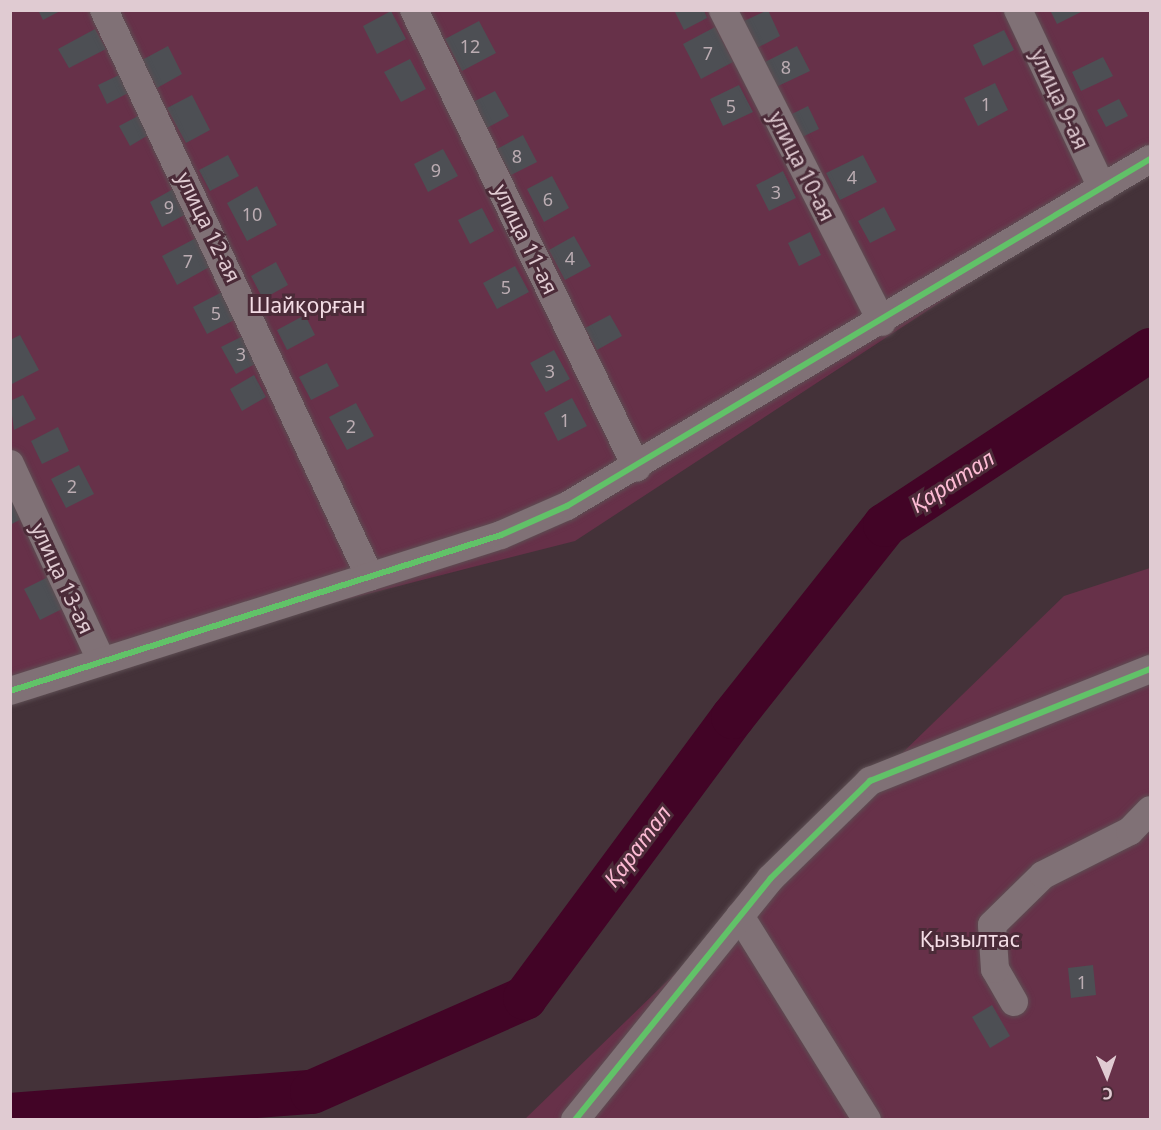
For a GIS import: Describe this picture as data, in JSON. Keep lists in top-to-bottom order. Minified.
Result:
{"streets":{"street":["улица 9-ая","улица 10-ая","улица 12-ая","улица 11-ая","улица 13-ая"]},"water":["Қаратал"],"parks":["Шайқорған","Қызылтас"],"house_numbers":["12","7","8","1","5","8","9","4","3","6","9","10","4","7","5","5","3","3","1","2","2","1"],"north":"bottom"}
